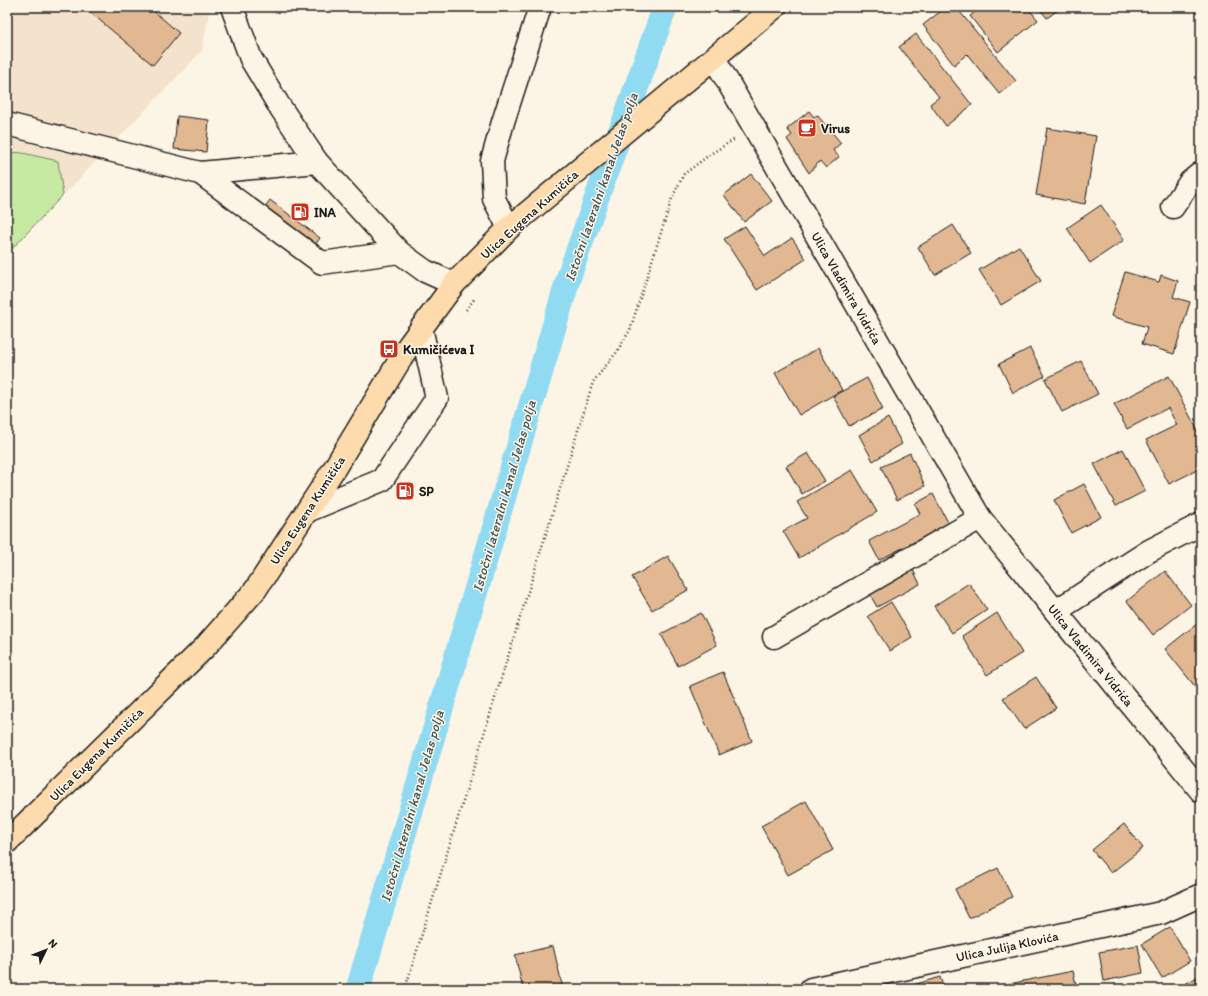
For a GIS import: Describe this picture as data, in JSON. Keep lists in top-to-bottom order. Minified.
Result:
{"streets":{"main road":["Ulica Eugena Kumičića"],"street":["Ulica Vladimira Vidrića","Ulica Julija Klovića"]},"crossings":[["Ulica Eugena Kumičića","Ulica Vladimira Vidrića"]],"water":["Istočni lateralni kanal Jelas polja"],"places":{"cafe":["Virus"],"fuel station":["INA","SP"],"bus stop":["Kumičićeva I"]},"north":"top right"}
